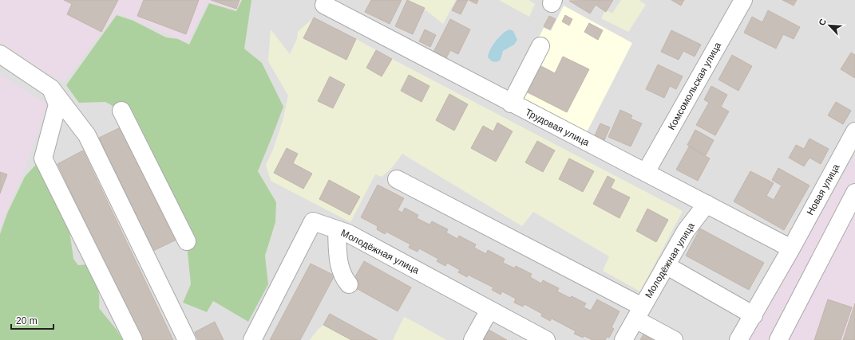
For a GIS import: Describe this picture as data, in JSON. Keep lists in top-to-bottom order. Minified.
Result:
{"streets":{"street":["Комсомольская улица","Трудовая улица","Новая улица","Молодёжная улица"]},"crossings":[["Комсомольская улица","Трудовая улица"],["Трудовая улица","Новая улица"],["Трудовая улица","Молодёжная улица"]],"scale_bar":"20 m","north":"top left"}
